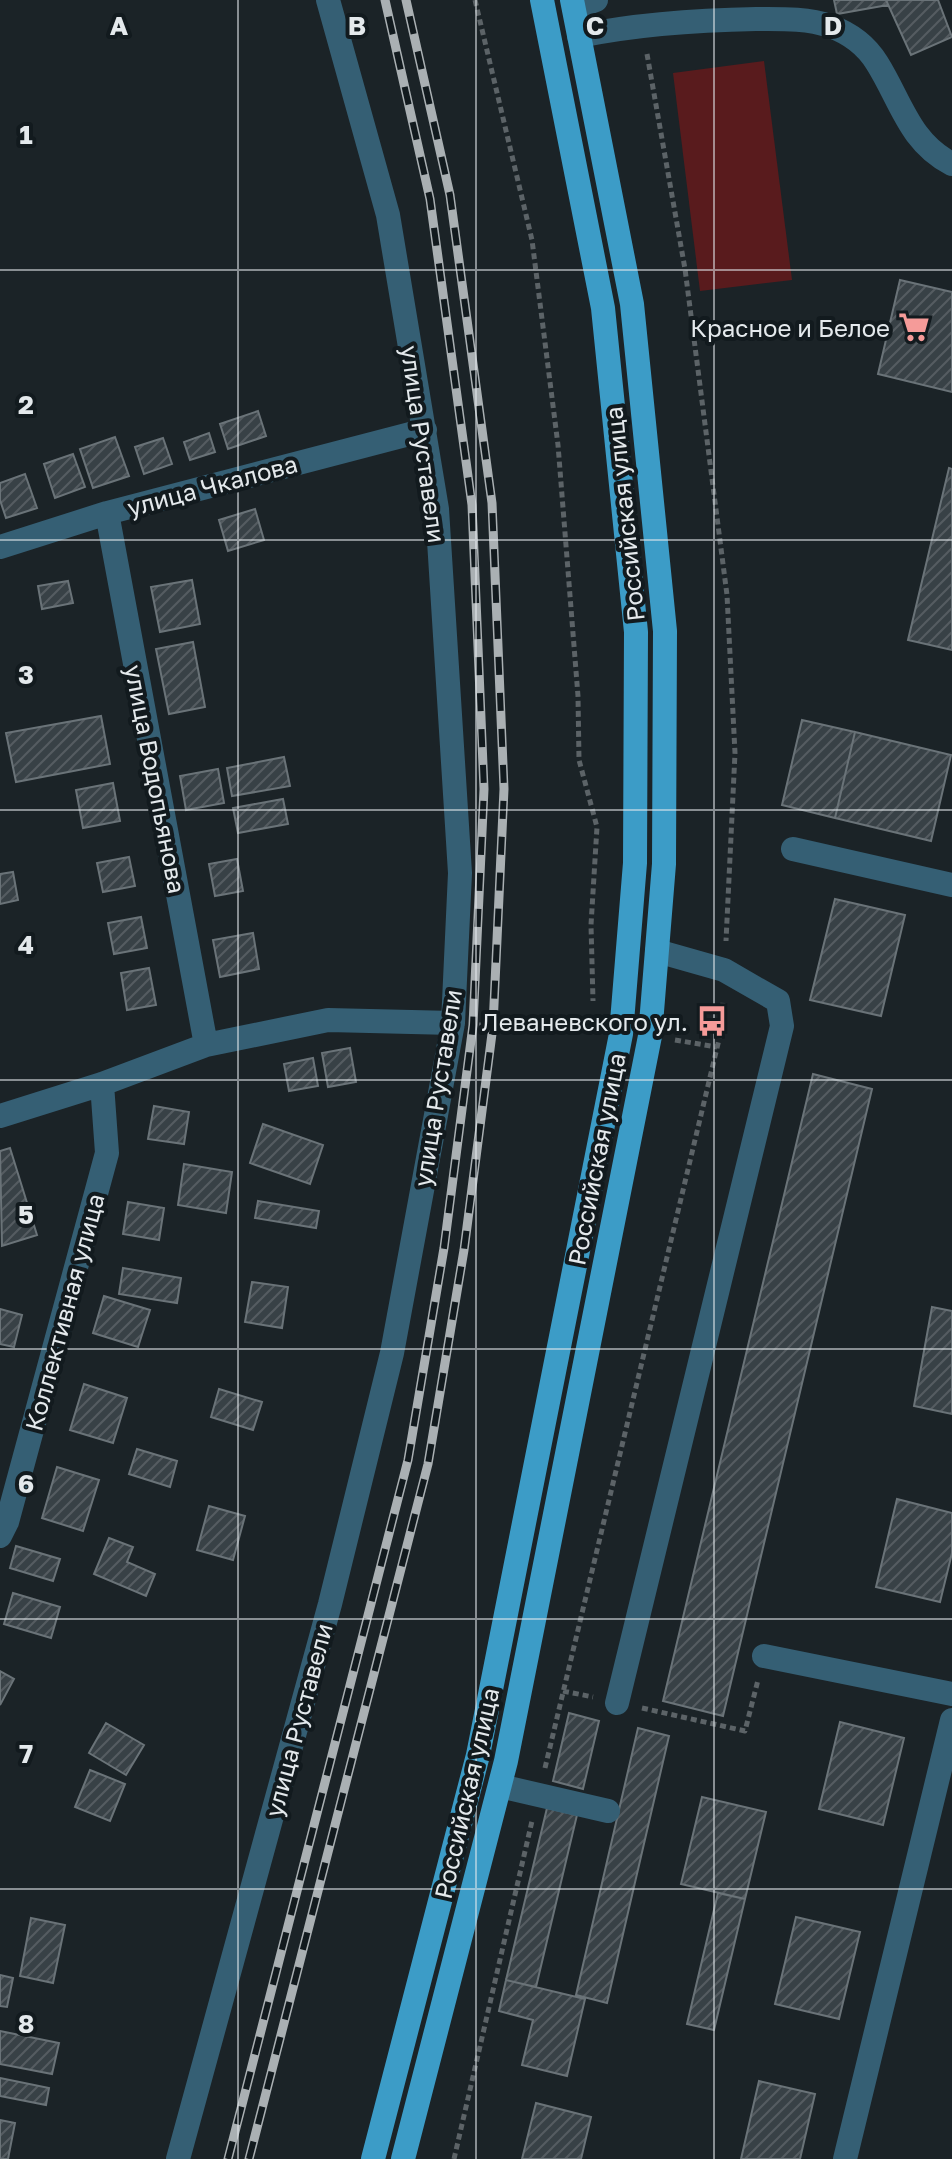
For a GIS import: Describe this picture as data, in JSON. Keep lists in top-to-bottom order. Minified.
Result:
{"streets":{"main road":["Российская улица"],"street":["улица Руставели","улица Чкалова","улица Водопьянова","Коллективная улица"]},"crossings":[["улица Руставели","улица Чкалова"],["улица Чкалова","улица Водопьянова"]],"places":{"supermarket":["Красное и Белое"],"bus stop":["Леваневского ул."]},"grid":{"columns":["A","B","C","D"],"rows":["1","2","3","4","5","6","7","8"]}}
